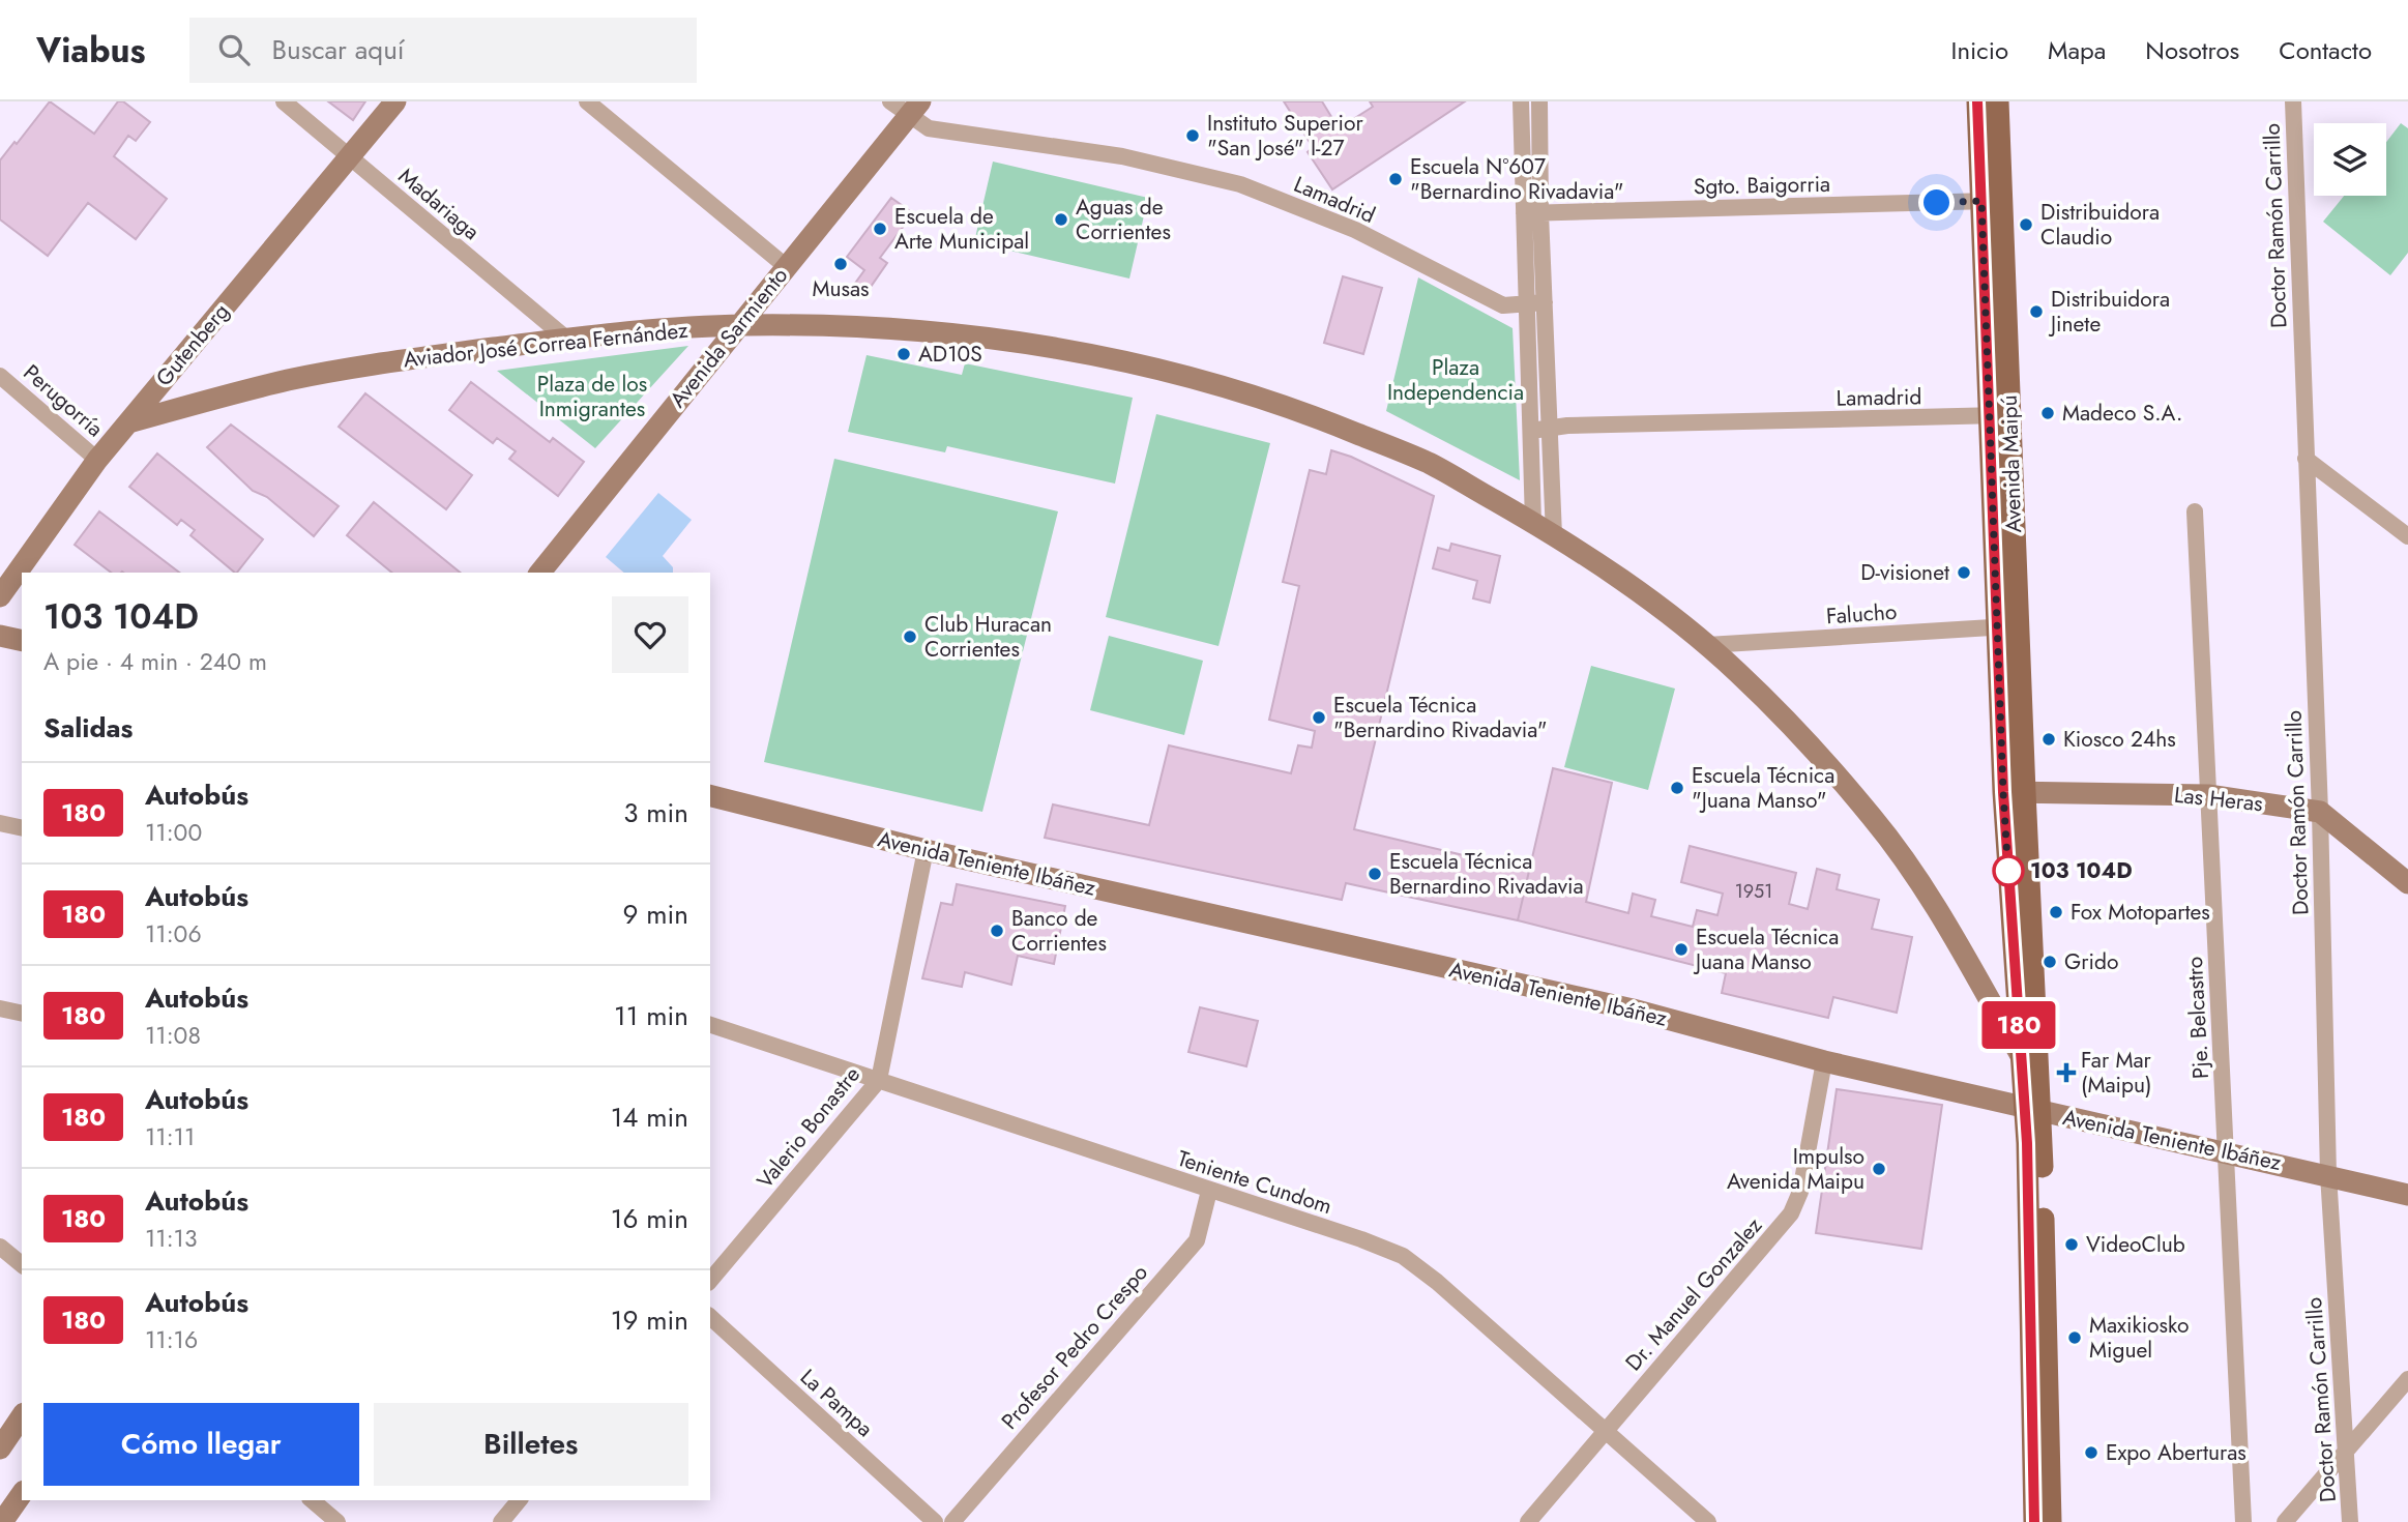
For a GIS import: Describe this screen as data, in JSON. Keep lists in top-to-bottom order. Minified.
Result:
{"streets":{"main road":["Avenida Maipú"],"street":["Sgto. Baigorria","Lamadrid","Madariaga","Doctor Ramón Carrillo","Avenida Sarmiento","Gutenberg","Aviador José Correa Fernández","Perugorría","Falucho","Las Heras","Avenida Teniente Ibáñez","Pje. Belcastro","Valerio Bonastre","Teniente Cundom","Dr. Manuel Gonzalez","Profesor Pedro Crespo","La Pampa"]},"crossings":[["Sgto. Baigorria","Avenida Maipú"],["Lamadrid","Avenida Sarmiento"],["Lamadrid","Avenida Maipú"],["Madariaga","Gutenberg"],["Madariaga","Aviador José Correa Fernández"],["Doctor Ramón Carrillo","Las Heras"],["Doctor Ramón Carrillo","Avenida Teniente Ibáñez"],["Avenida Sarmiento","Aviador José Correa Fernández"],["Gutenberg","Aviador José Correa Fernández"],["Gutenberg","Perugorría"],["Aviador José Correa Fernández","Avenida Maipú"],["Aviador José Correa Fernández","Falucho"],["Avenida Maipú","Falucho"],["Avenida Maipú","Las Heras"],["Avenida Maipú","Avenida Teniente Ibáñez"],["Las Heras","Pje. Belcastro"],["Avenida Teniente Ibáñez","Pje. Belcastro"],["Avenida Teniente Ibáñez","Valerio Bonastre"],["Avenida Teniente Ibáñez","Dr. Manuel Gonzalez"],["Valerio Bonastre","Teniente Cundom"],["Teniente Cundom","Dr. Manuel Gonzalez"],["Teniente Cundom","Profesor Pedro Crespo"]],"parks":["Plaza Independencia","Plaza de los Inmigrantes"],"places":{"other":["Instituto Superior \"San José\" I-27","Escuela Nº607 \"Bernardino Rivadavia\"","Aguas de Corrientes","Distribuidora Claudio","Escuela de Arte Municipal","Musas","Distribuidora Jinete","AD10S","Madeco S.A.","D-visionet","Club Huracan Corrientes","Escuela Técnica \"Bernardino Rivadavia\"","Kiosco 24hs","Escuela Técnica \"Juana Manso\"","103 104D","Escuela Técnica Bernardino Rivadavia","Fox Motopartes","Banco de Corrientes","Escuela Técnica Juana Manso","Grido","Impulso Avenida Maipu","VideoClub","Maxikiosko Miguel","Expo Aberturas"],"health":["Far Mar (Maipu)"]},"lines":["bus line 180"],"house_numbers":["1951"],"page":{"header":"Viabus","search":"Buscar aquí","nav":["Inicio","Mapa","Nosotros","Contacto"],"on_map":"180","heading":[["103 104D","A pie · 4 min · 240 m"],"Salidas"],"list":[{"mark":"180","name":"Autobús","note":"11:00","value":"3 min"},{"mark":"180","name":"Autobús","note":"11:06","value":"9 min"},{"mark":"180","name":"Autobús","note":"11:08","value":"11 min"},{"mark":"180","name":"Autobús","note":"11:11","value":"14 min"},{"mark":"180","name":"Autobús","note":"11:13","value":"16 min"},{"mark":"180","name":"Autobús","note":"11:16","value":"19 min"}],"buttons":["Cómo llegar","Billetes"]}}
